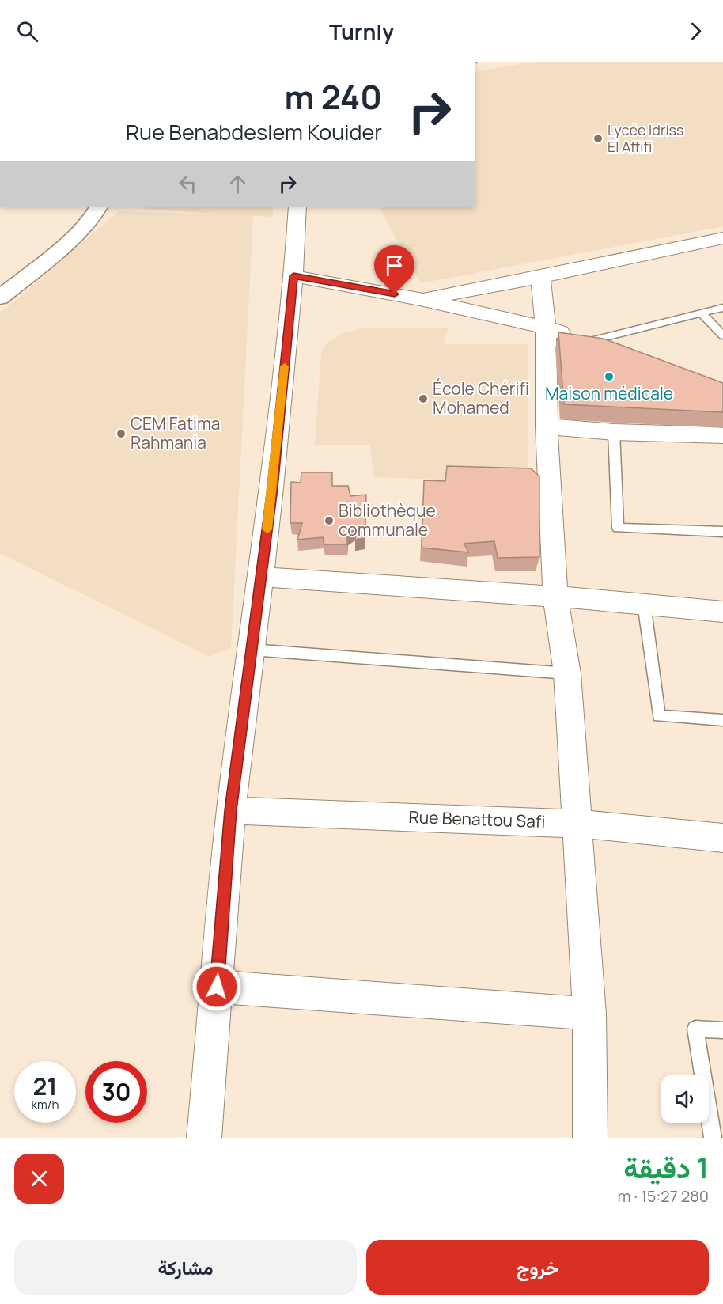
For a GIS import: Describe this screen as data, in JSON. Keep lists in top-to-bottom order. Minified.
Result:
{"streets":{"street":["Rue Benattou Safi"]},"places":["Lycée Idriss El Affifi","Maison médicale","École Chérifi Mohamed","CEM Fatima Rahmania","Bibliothèque communale"],"page":{"header":"Turnly","turn":["240 m","Rue Benabdeslem Kouider"],"speed":"21 km/h","limit":"30","heading":["1 دقيقة","280 m · 15:27"],"buttons":["خروج","مشاركة"]}}
